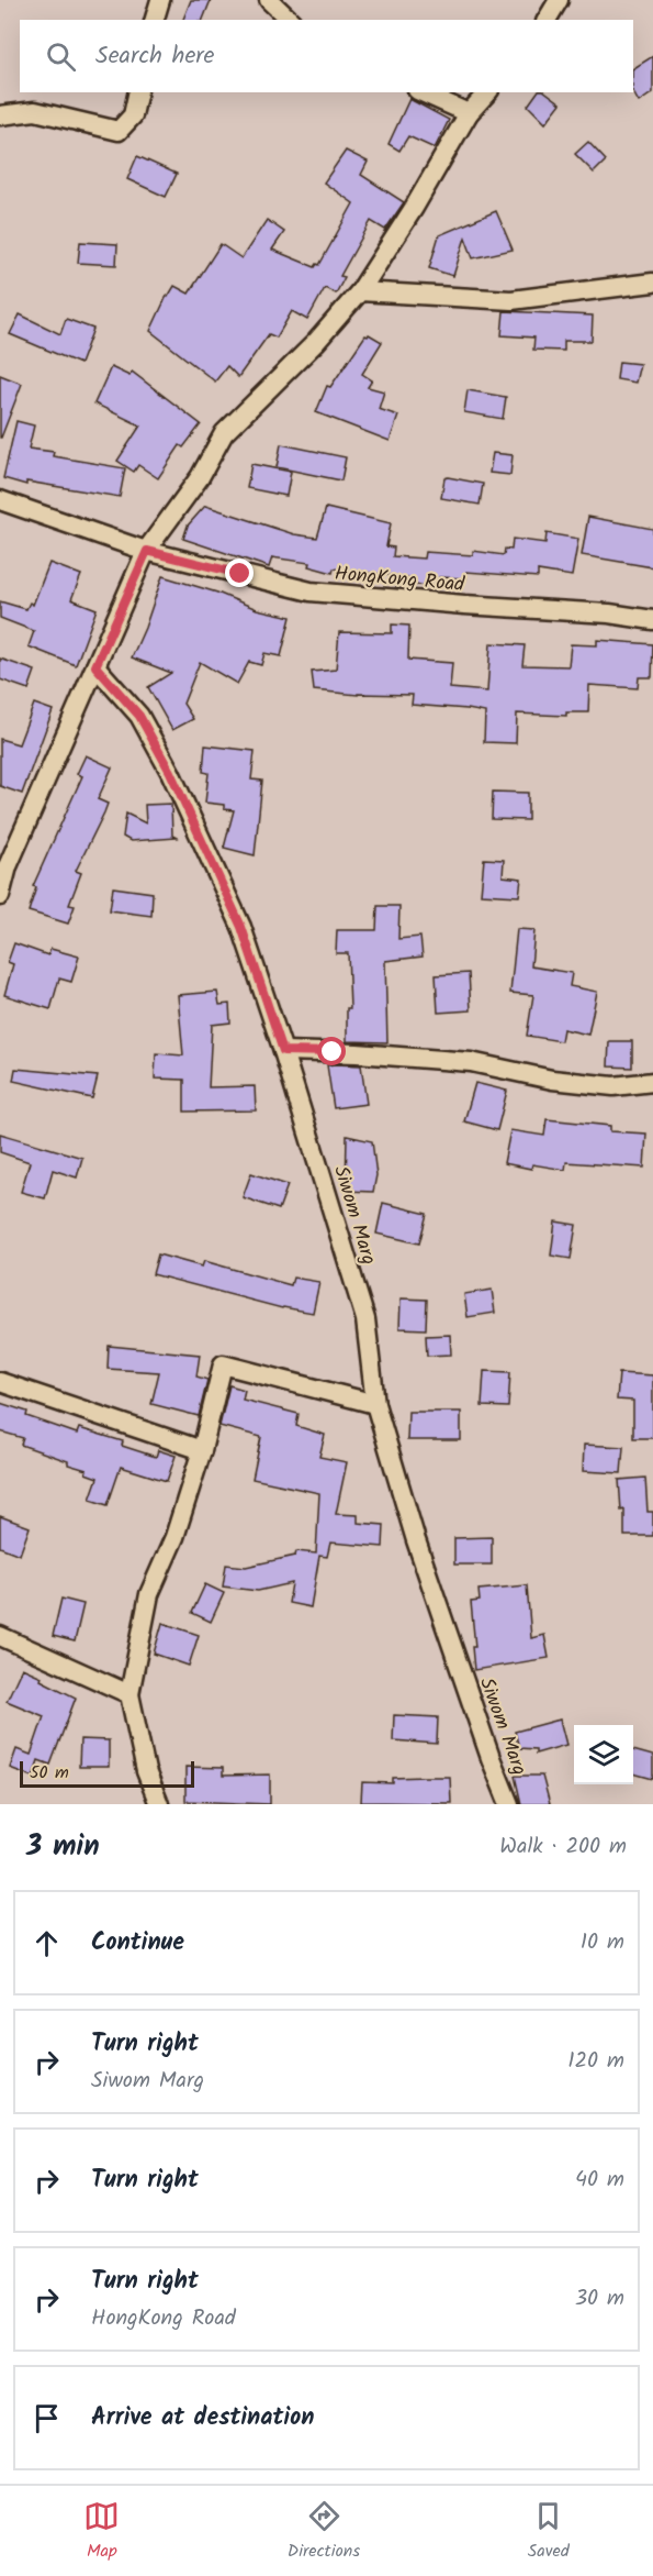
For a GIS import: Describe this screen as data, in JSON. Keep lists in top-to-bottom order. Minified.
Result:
{"streets":{"street":["HongKong Road","Siwom Marg"]},"scale_bar":"50 m","page":{"search":"Search here","scale":"50 m","heading":["3 min","Walk · 200 m"],"list":[["Continue","10 m"],["Turn right","Siwom Marg","120 m"],["Turn right","40 m"],["Turn right","HongKong Road","30 m"],"Arrive at destination"],"nav":["Map","Directions","Saved"]}}
